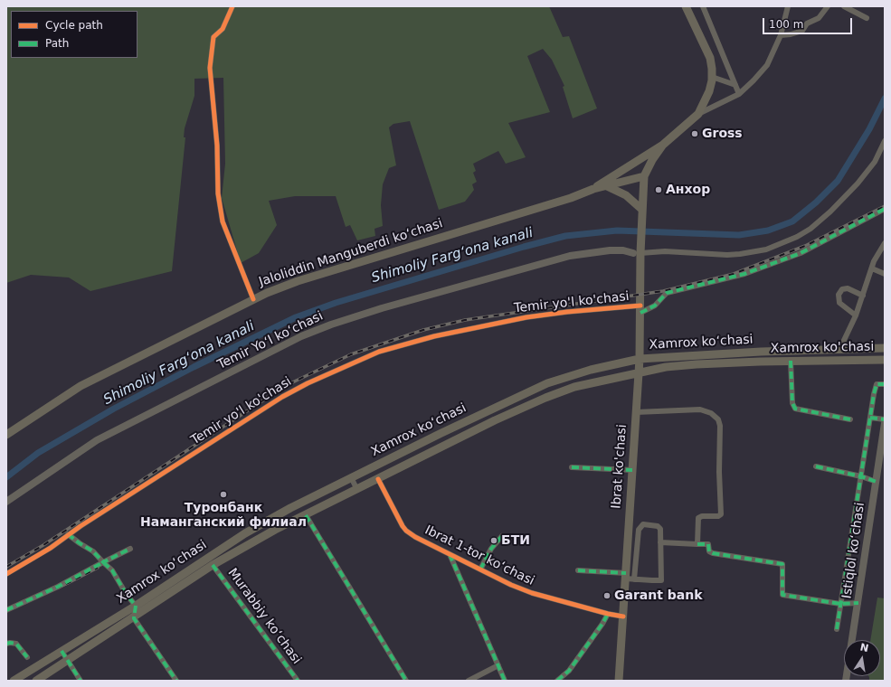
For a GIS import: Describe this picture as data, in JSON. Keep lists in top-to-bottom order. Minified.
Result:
{"streets":{"main road":["Jaloliddin Manguberdi koʻchasi","Xamrox koʻchasi","Xamrox ko'chasi","Ibrat ko'chasi"],"street":["Temir yo'l ko'chasi","Temir Yoʻl koʻchasi","Istiqlol koʻchasi","Ibrat 1-tor koʻchasi","Murabbiy ko‘chasi"]},"crossings":[["Jaloliddin Manguberdi koʻchasi","Ibrat ko'chasi"],["Temir yo'l ko'chasi","Ibrat ko'chasi"],["Temir Yoʻl koʻchasi","Ibrat ko'chasi"],["Xamrox koʻchasi","Ibrat ko'chasi"],["Xamrox ko'chasi","Ibrat ko'chasi"],["Xamrox ko'chasi","Ibrat 1-tor koʻchasi"],["Xamrox ko'chasi","Murabbiy ko‘chasi"],["Ibrat ko'chasi","Ibrat 1-tor koʻchasi"]],"water":["Shimoliy Fargʻona kanali"],"places":["Gross","Анхор","Туронбанк Наманганский филиал","БТИ","Garant bank"],"legend":["Cycle path","Path"],"scale_bar":"100 m","north":"top"}
